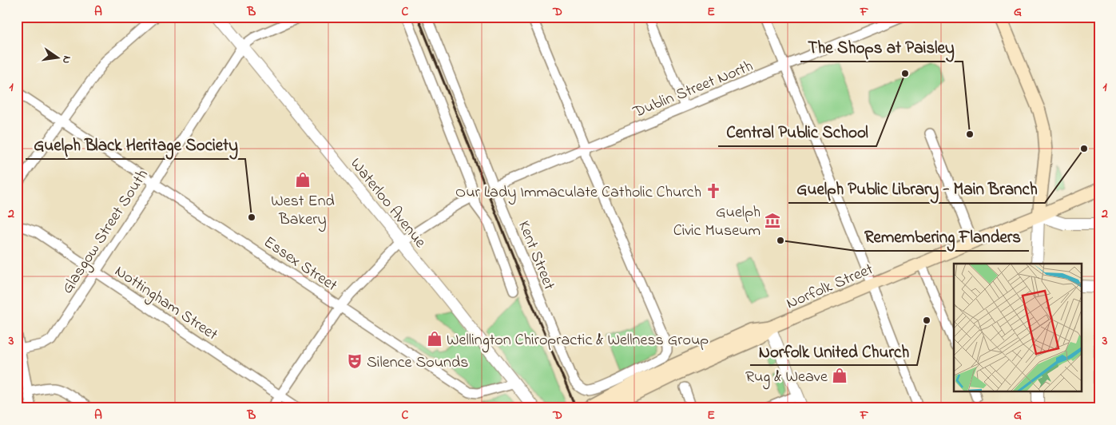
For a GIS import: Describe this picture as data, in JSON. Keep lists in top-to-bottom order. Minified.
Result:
{"streets":{"main road":["Norfolk Street"],"street":["Dublin Street North","Waterloo Avenue","Glasgow Street South","Kent Street","Essex Street","Nottingham Street"]},"crossings":[["Dublin Street North","Kent Street"],["Waterloo Avenue","Glasgow Street South"],["Waterloo Avenue","Essex Street"],["Glasgow Street South","Essex Street"],["Glasgow Street South","Nottingham Street"]],"places":{"other":["Central Public School","The Shops at Paisley","Guelph Public Library - Main Branch","Guelph Black Heritage Society","Remembering Flanders","Norfolk United Church"],"shop":["West End Bakery","Wellington Chiropractic & Wellness Group","Rug & Weave"],"church":["Our Lady Immaculate Catholic Church"],"museum":["Guelph Civic Museum"],"theatre":["Silence Sounds"]},"north":"right","grid":{"columns":["A","B","C","D","E","F","G"],"rows":["1","2","3"]}}
